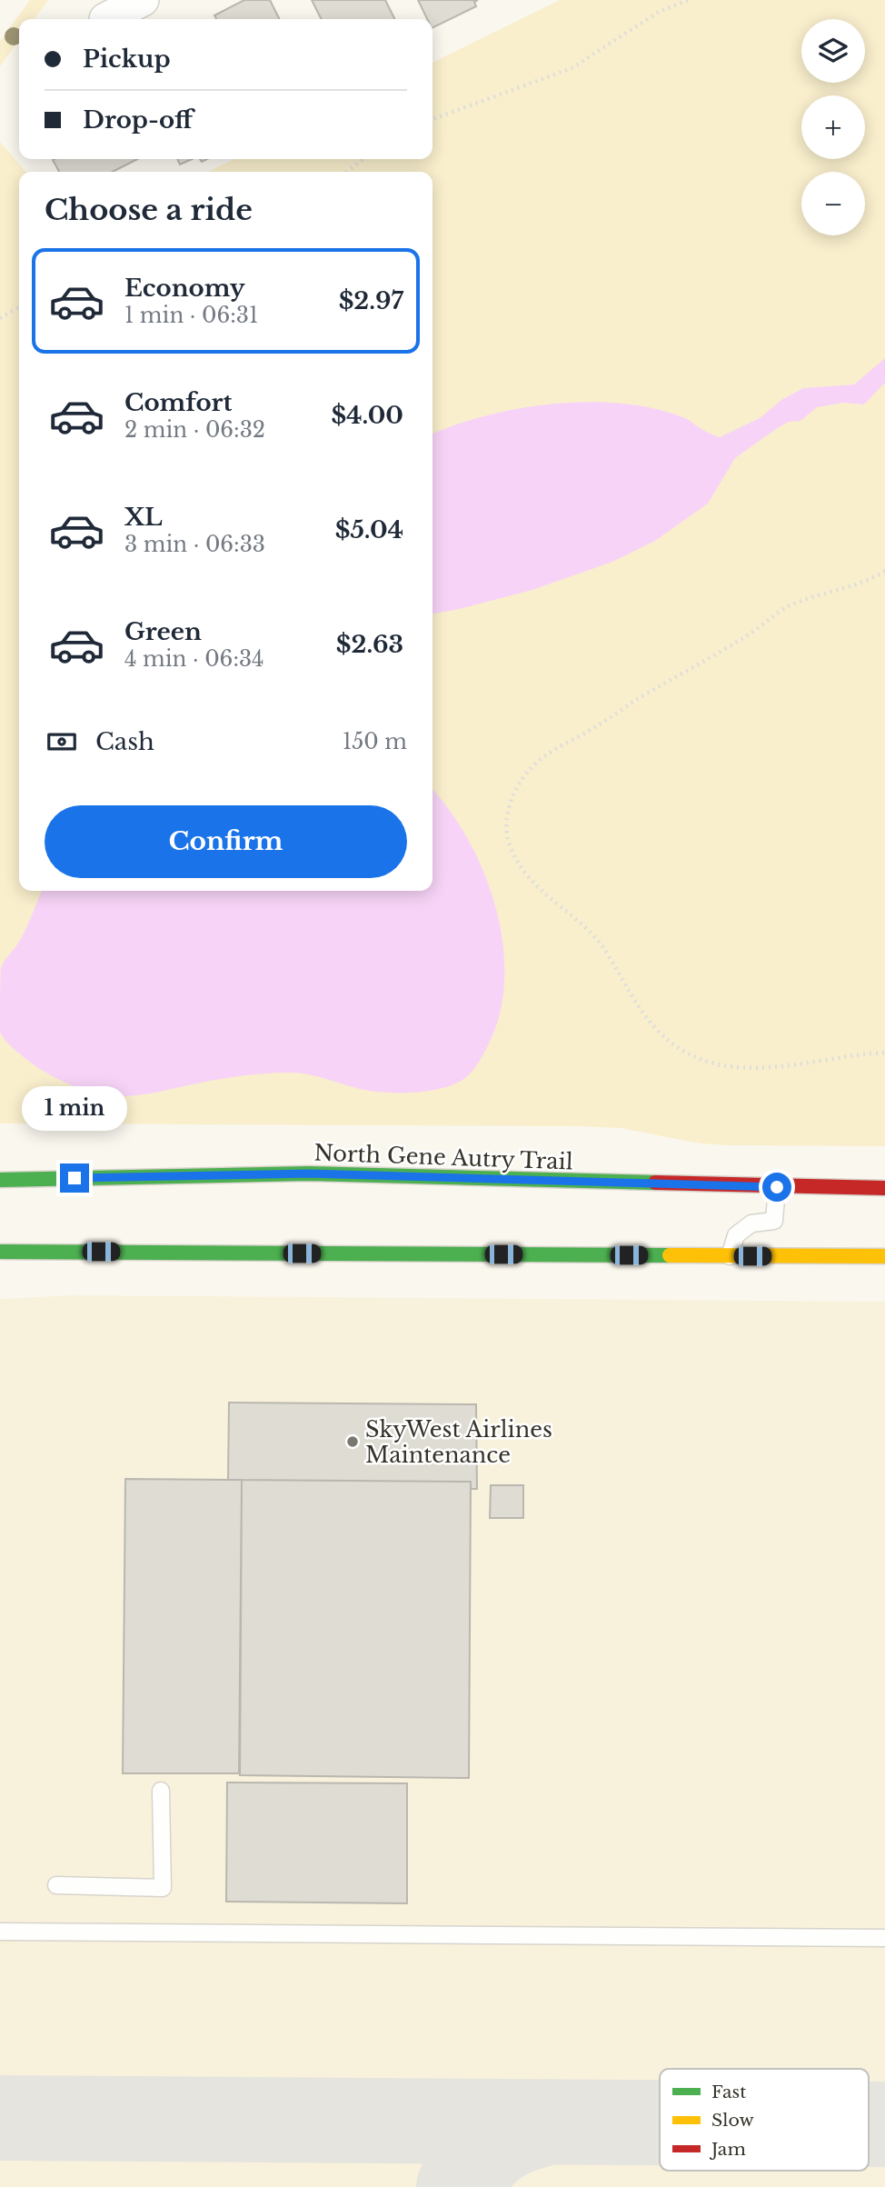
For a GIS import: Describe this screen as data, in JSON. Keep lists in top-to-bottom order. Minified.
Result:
{"streets":{"main road":["North Gene Autry Trail"]},"places":["SkyWest Airlines Maintenance"],"legend":["Fast","Slow","Jam"],"page":{"map_buttons":["+","−"],"banner":["Pickup","Drop-off"],"heading":"Choose a ride","list":[{"name":"Economy","note":"1 min · 06:31","value":"$2.97"},{"name":"Comfort","note":"2 min · 06:32","value":"$4.00"},{"name":"XL","note":"3 min · 06:33","value":"$5.04"},{"name":"Green","note":"4 min · 06:34","value":"$2.63"}],"pay":["Cash","150 m"],"buttons":"Confirm","bubble":"1 min"}}
